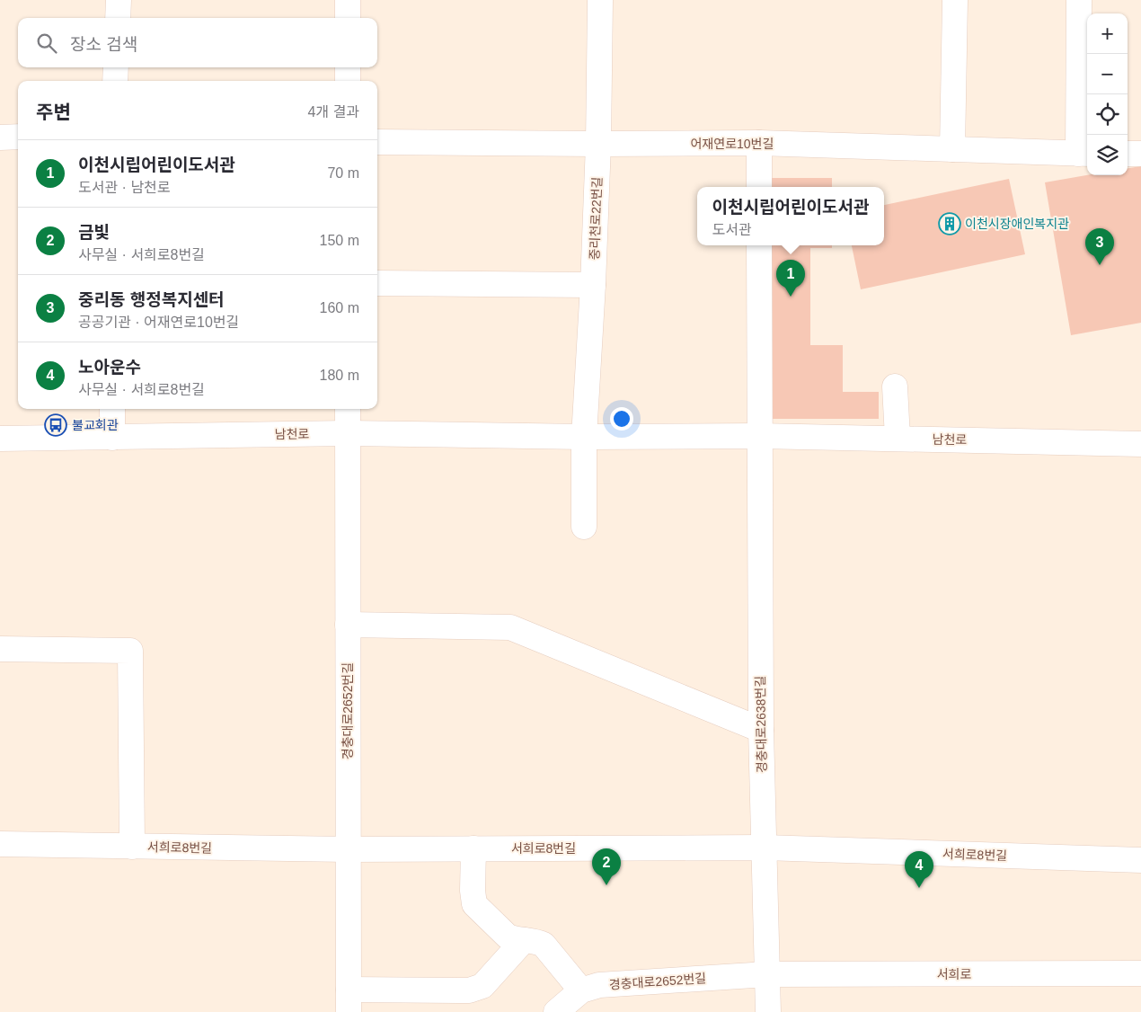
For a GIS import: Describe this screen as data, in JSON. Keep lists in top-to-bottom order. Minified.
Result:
{"streets":{"street":["어재연로10번길","중리천로22번길","남천로","경충대로2652번길","경충대로2638번길","서희로8번길","서희로"]},"crossings":[["어재연로10번길","중리천로22번길"],["중리천로22번길","남천로"],["남천로","경충대로2652번길"],["남천로","경충대로2638번길"],["경충대로2652번길","경충대로2638번길"],["경충대로2652번길","서희로8번길"],["경충대로2652번길","서희로"],["경충대로2638번길","서희로8번길"],["경충대로2638번길","서희로"]],"places":{"building":["이천시장애인복지관"],"bus stop":["불교회관"]},"page":{"map_buttons":["+","−"],"search":"장소 검색","heading":["주변","4개 결과"],"list":[{"mark":"1","name":"이천시립어린이도서관","note":"도서관 · 남천로","value":"70 m"},{"mark":"2","name":"금빛","note":"사무실 · 서희로8번길","value":"150 m"},{"mark":"3","name":"중리동 행정복지센터","note":"공공기관 · 어재연로10번길","value":"160 m"},{"mark":"4","name":"노아운수","note":"사무실 · 서희로8번길","value":"180 m"}],"popup":["이천시립어린이도서관","도서관"],"pins":["3","1","2","4"]}}
